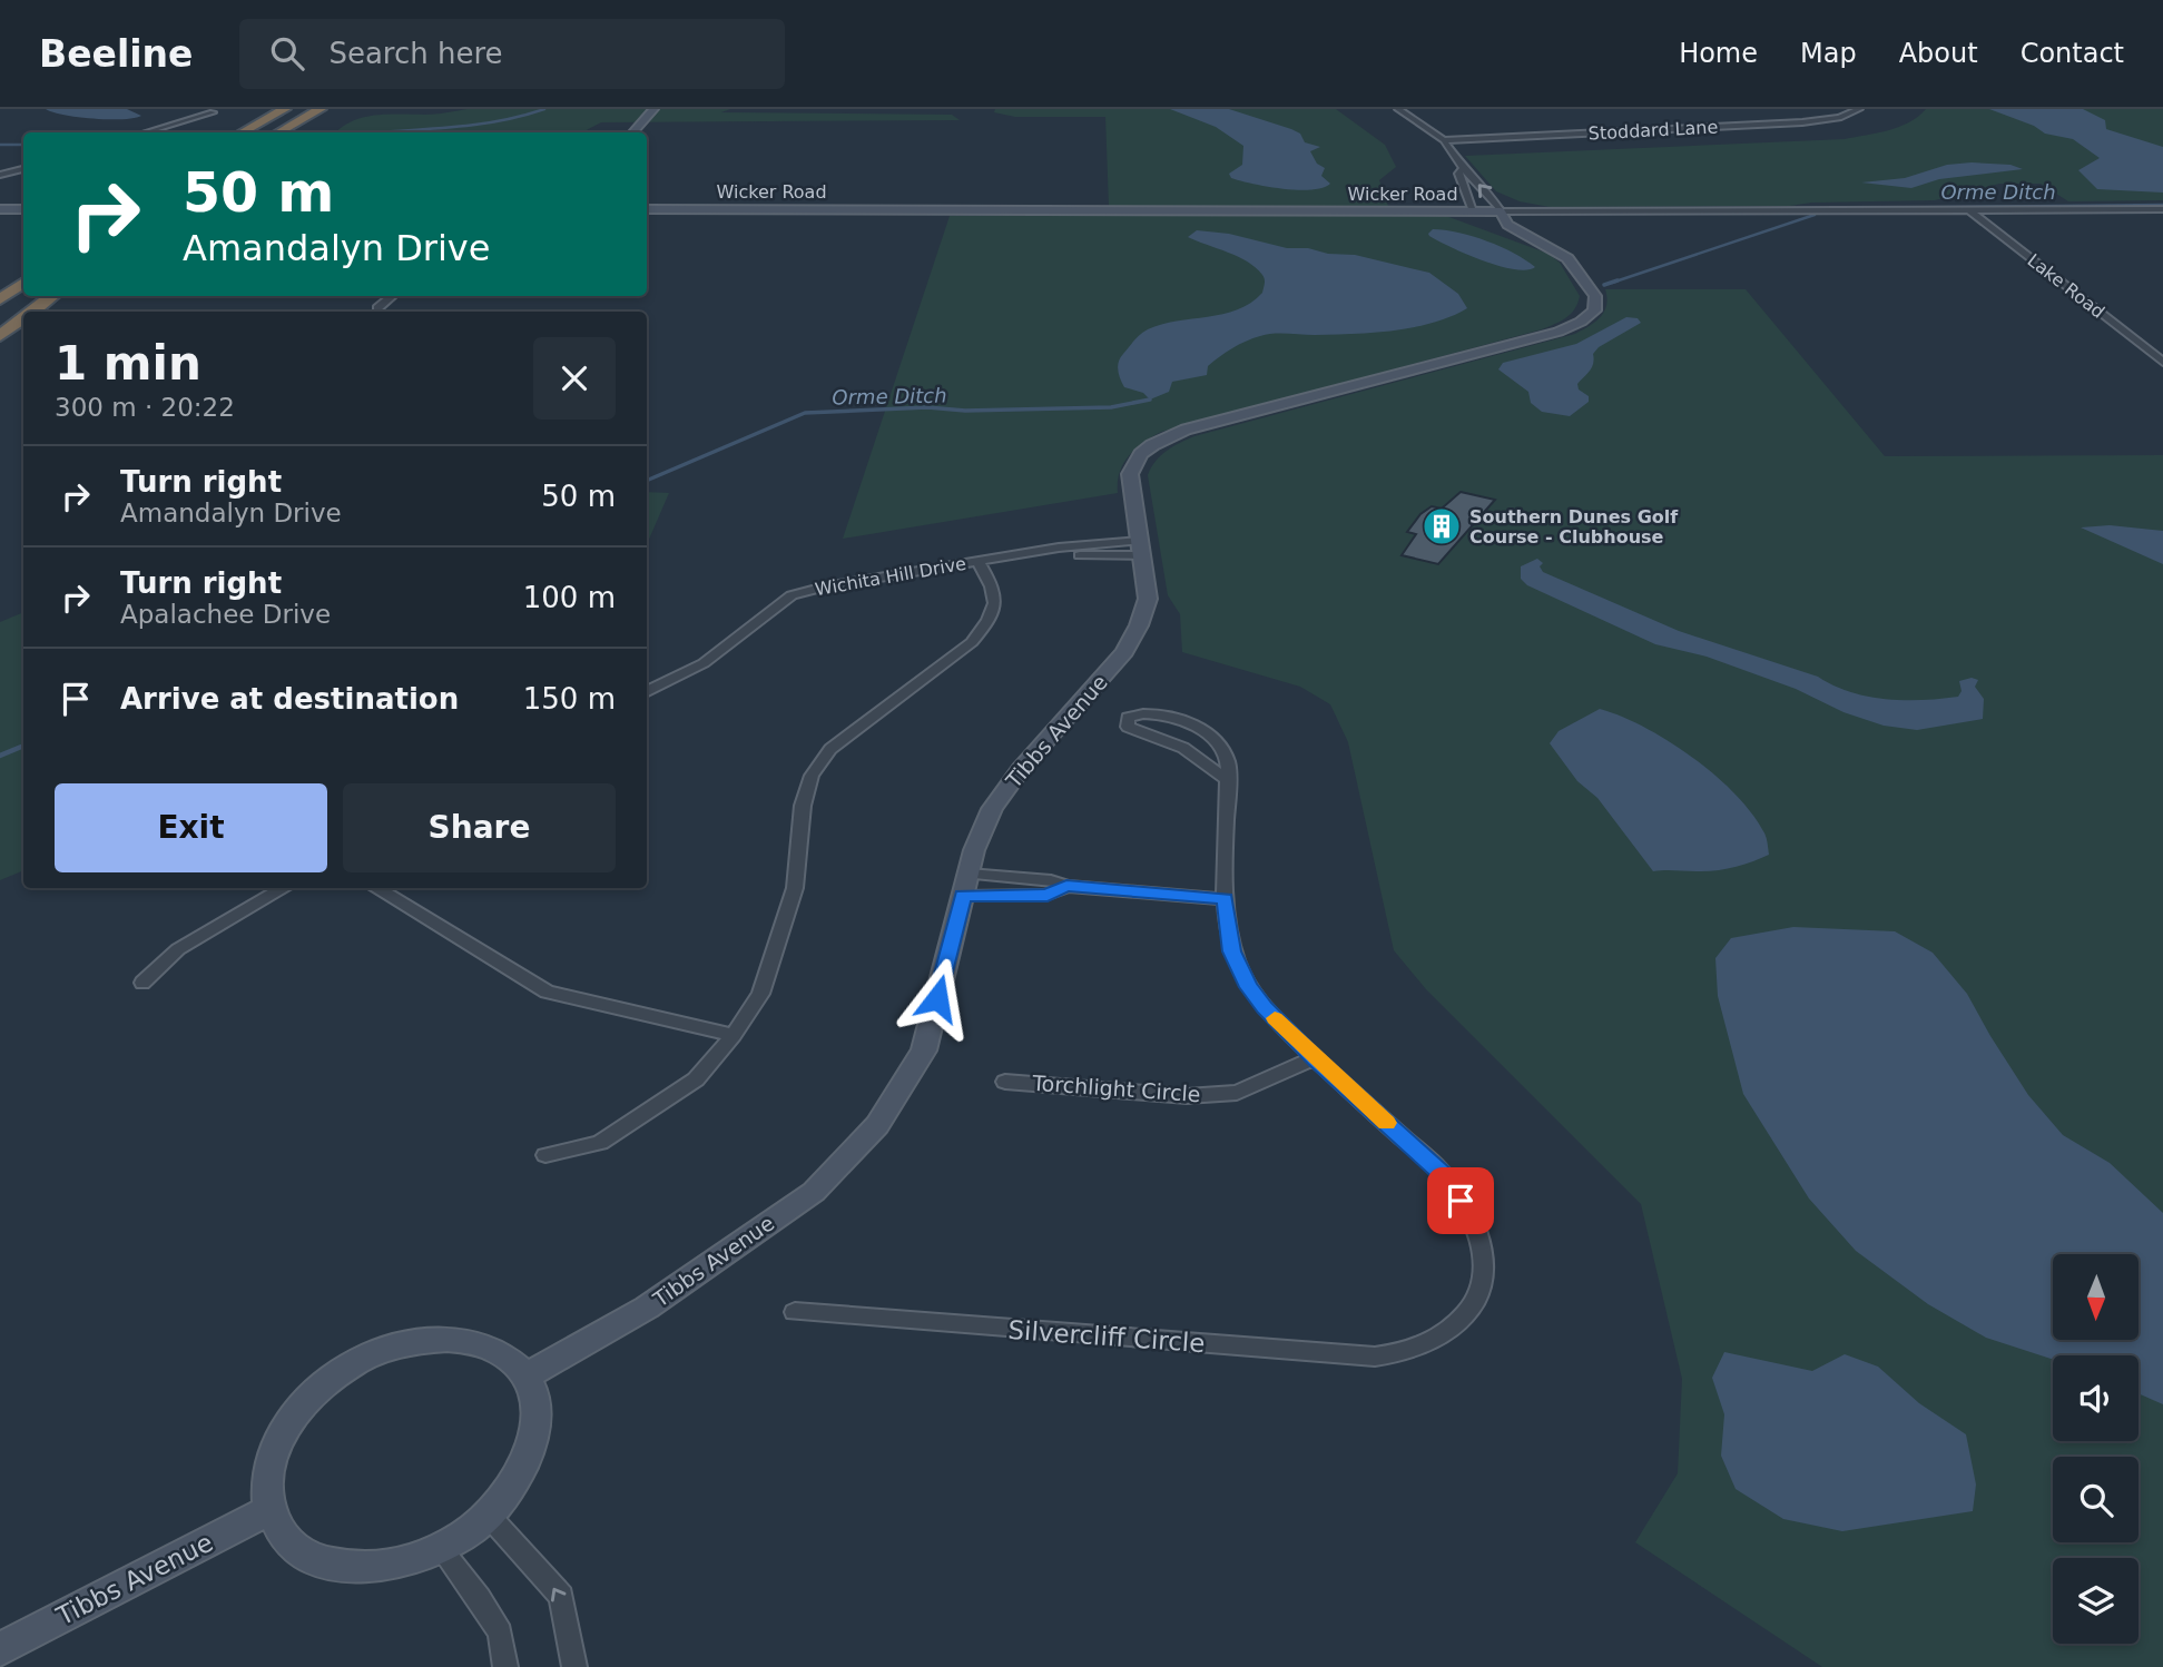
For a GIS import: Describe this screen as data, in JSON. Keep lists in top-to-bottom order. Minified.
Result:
{"streets":{"street":["Stoddard Lane","Wicker Road","Lake Road","Wichita Hill Drive","Tibbs Avenue","Torchlight Circle","Silvercliff Circle"]},"crossings":[["Stoddard Lane","Tibbs Avenue"],["Wicker Road","Lake Road"],["Wicker Road","Tibbs Avenue"],["Wichita Hill Drive","Tibbs Avenue"],["Torchlight Circle","Silvercliff Circle"]],"water":["Orme Ditch"],"places":{"building":["Southern Dunes Golf Course - Clubhouse"]},"north":"bottom","page":{"header":"Beeline","search":"Search here","nav":["Home","Map","About","Contact"],"turn":["50 m","Amandalyn Drive"],"heading":["1 min","300 m · 20:22"],"list":[{"name":"Turn right","note":"Amandalyn Drive","value":"50 m"},{"name":"Turn right","note":"Apalachee Drive","value":"100 m"},{"name":"Arrive at destination","value":"150 m"}],"buttons":["Exit","Share"]}}
